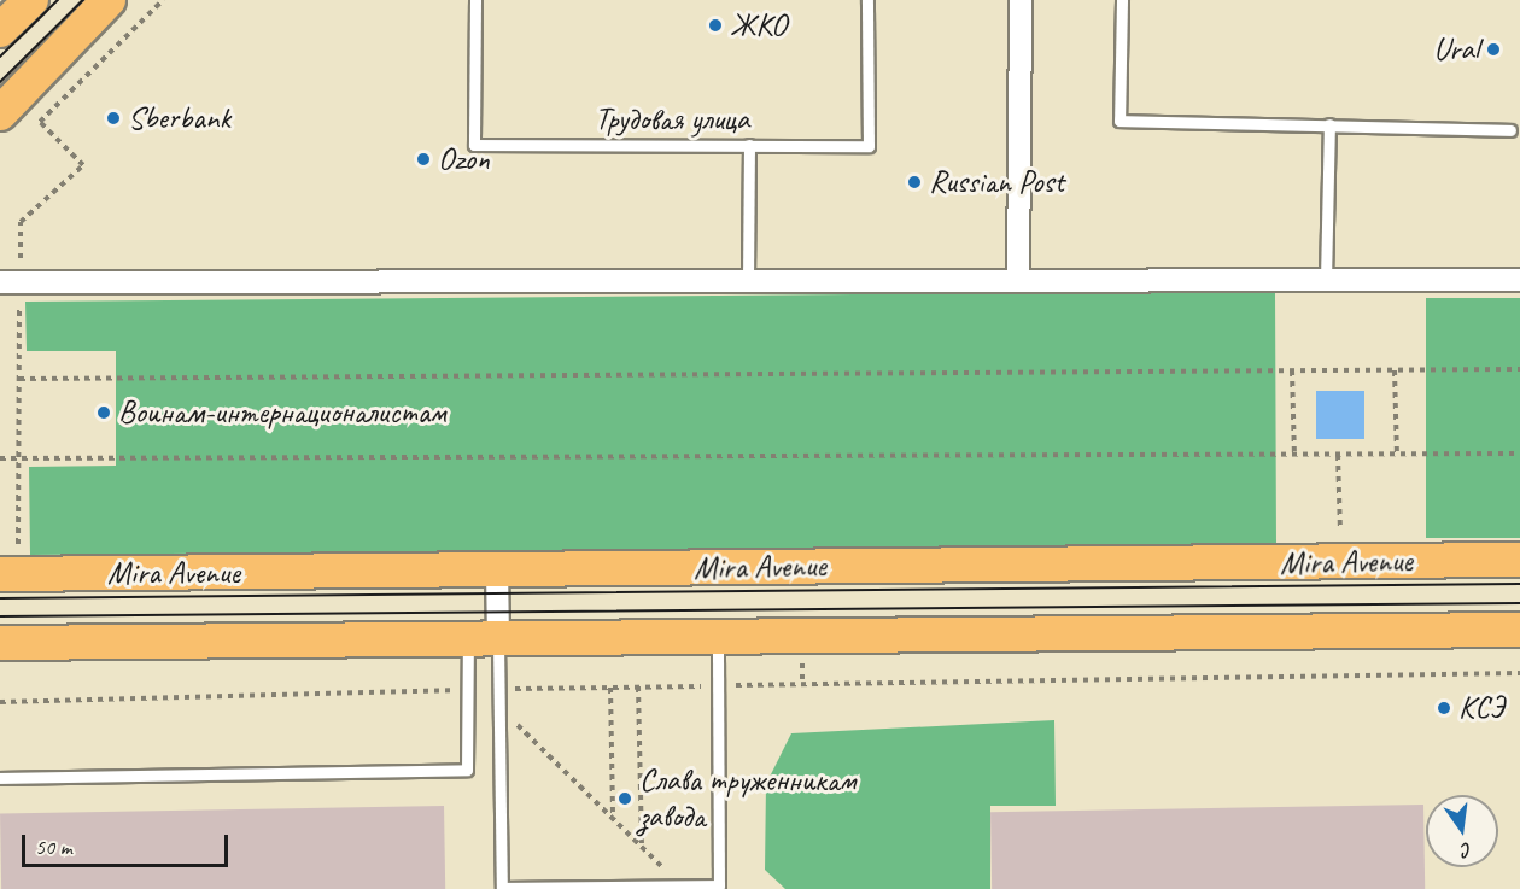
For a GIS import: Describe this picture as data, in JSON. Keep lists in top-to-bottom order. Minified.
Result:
{"streets":{"main road":["Mira Avenue"],"lane":["Трудовая улица"]},"places":["ЖКО","Ural","Sberbank","Ozon","Russian Post","Воинам-интернационалистам","КСЭ","Слава труженникам завода"],"scale_bar":"50 m","north":"bottom"}
